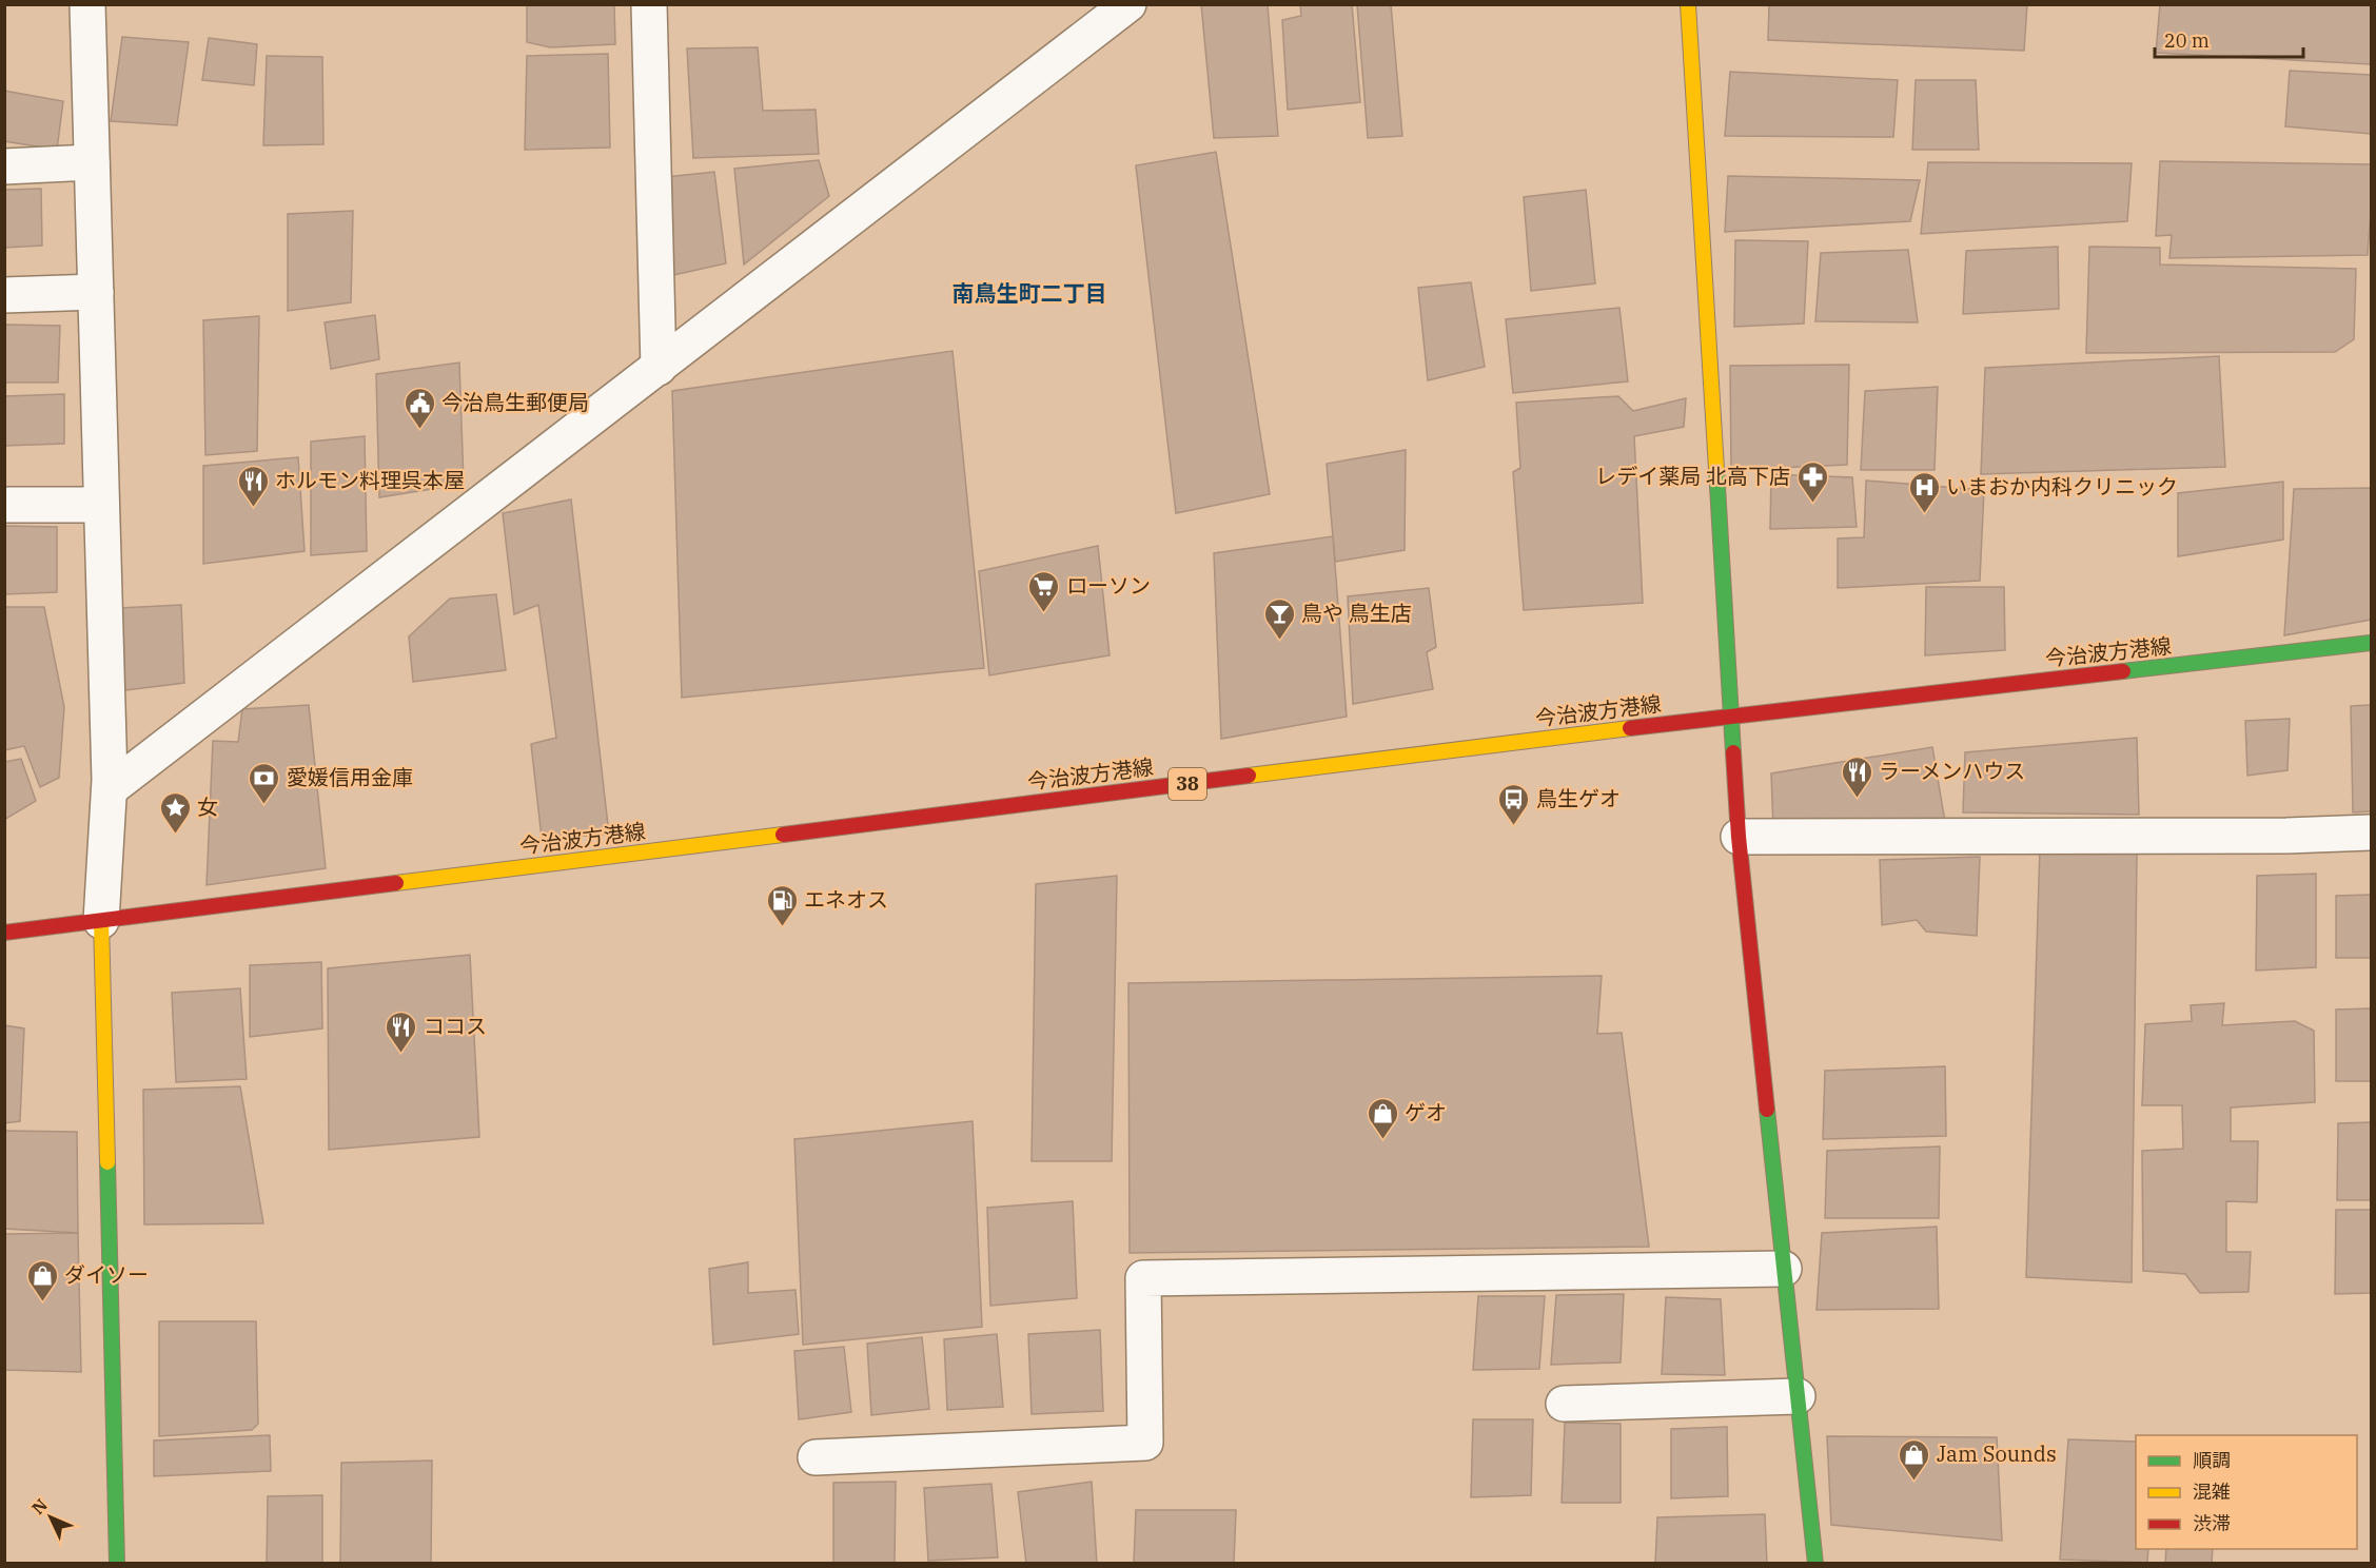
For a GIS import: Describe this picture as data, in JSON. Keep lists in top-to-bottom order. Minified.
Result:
{"streets":{"main road":["今治波方港線","38"]},"districts":["南鳥生町二丁目"],"places":{"public building":["今治鳥生郵便局"],"pharmacy":["レデイ薬局 北高下店"],"restaurant":["ホルモン料理呉本屋","ラーメンハウス","ココス"],"hospital":["いまおか内科クリニック"],"supermarket":["ローソン"],"bar":["鳥や 鳥生店"],"bank":["愛媛信用金庫"],"bus stop":["鳥生ゲオ"],"place":["女"],"fuel station":["エネオス"],"shop":["ゲオ","ダイソー","Jam Sounds"]},"legend":["順調","混雑","渋滞"],"scale_bar":"20 m","north":"top left"}
